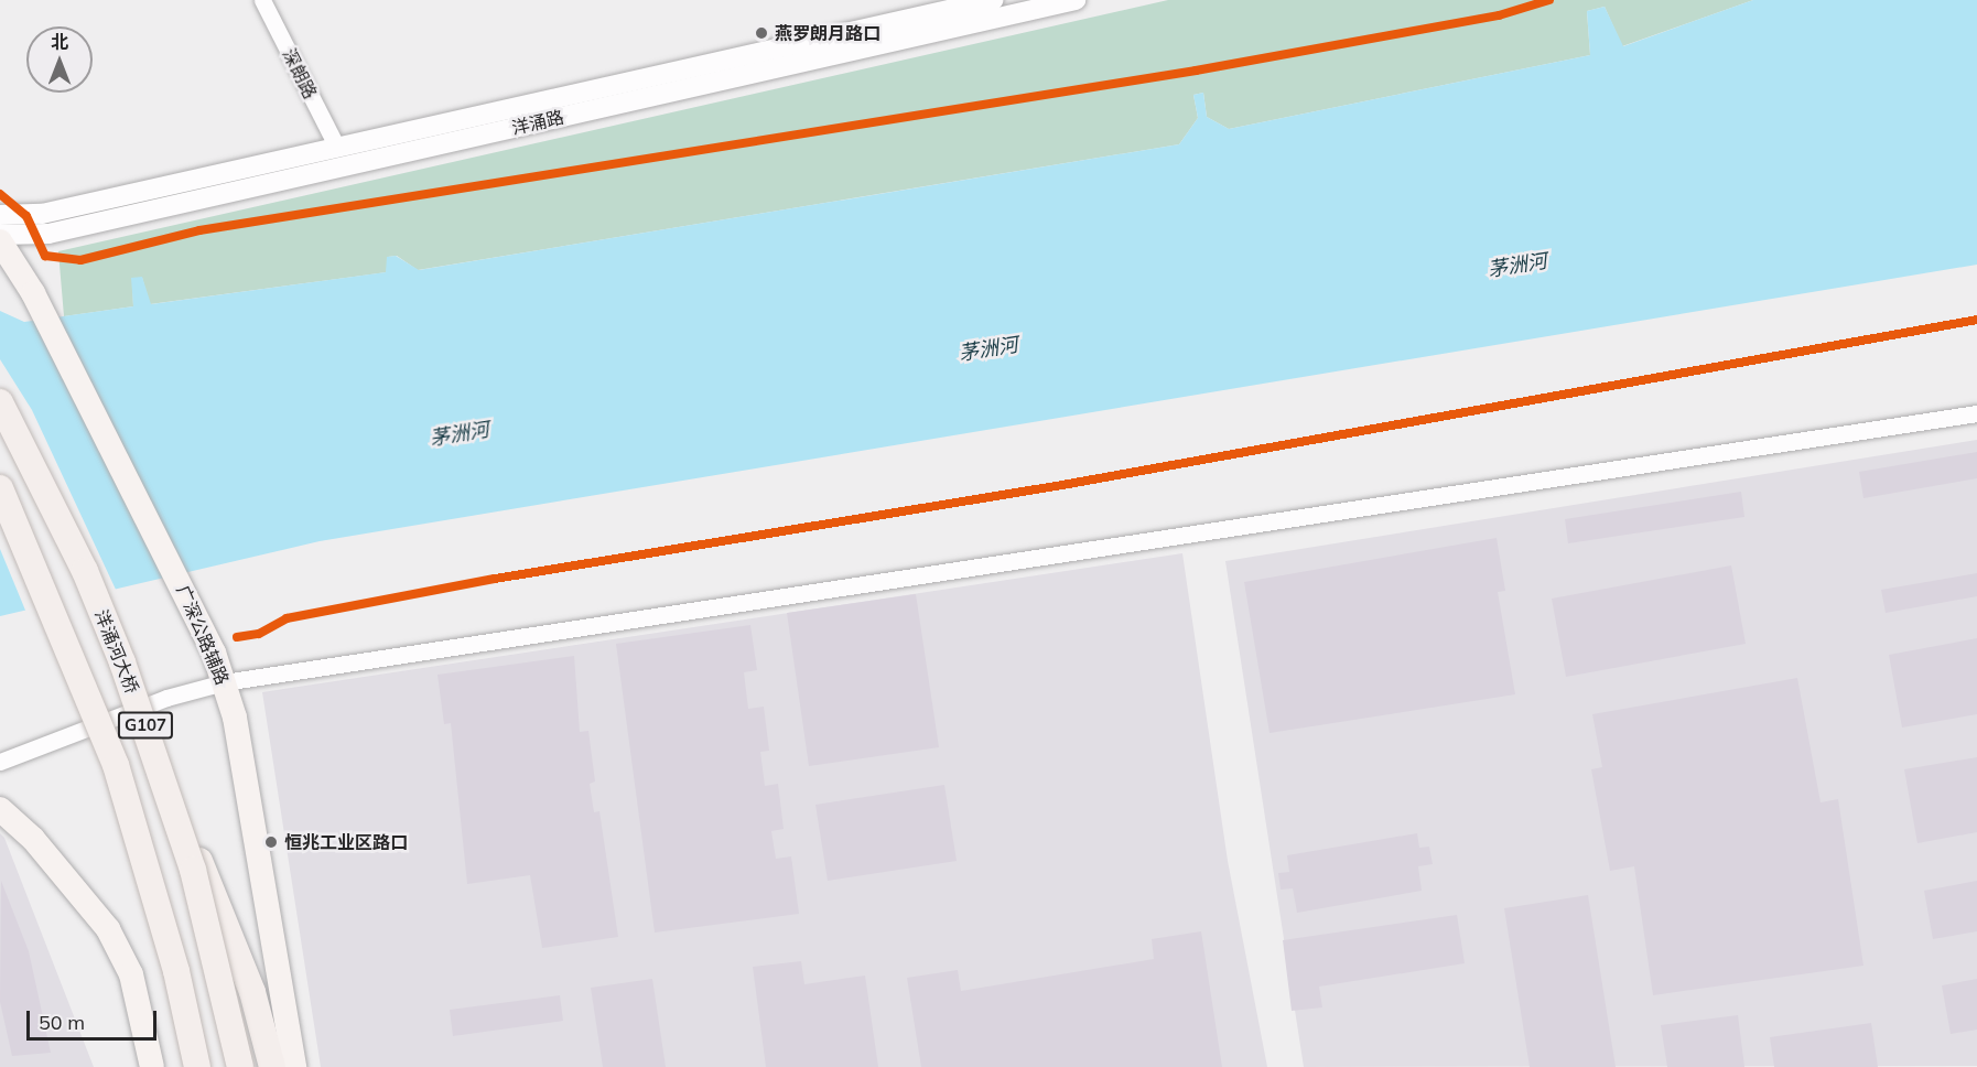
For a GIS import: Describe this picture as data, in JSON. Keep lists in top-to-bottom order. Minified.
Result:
{"streets":{"highway":["洋涌河大桥","G107"],"main road":["广深公路辅路"],"street":["深朗路","洋涌路"]},"crossings":[["深朗路","洋涌路"]],"water":["茅洲河"],"places":["燕罗朗月路口","恒兆工业区路口"],"scale_bar":"50 m","north":"top"}
